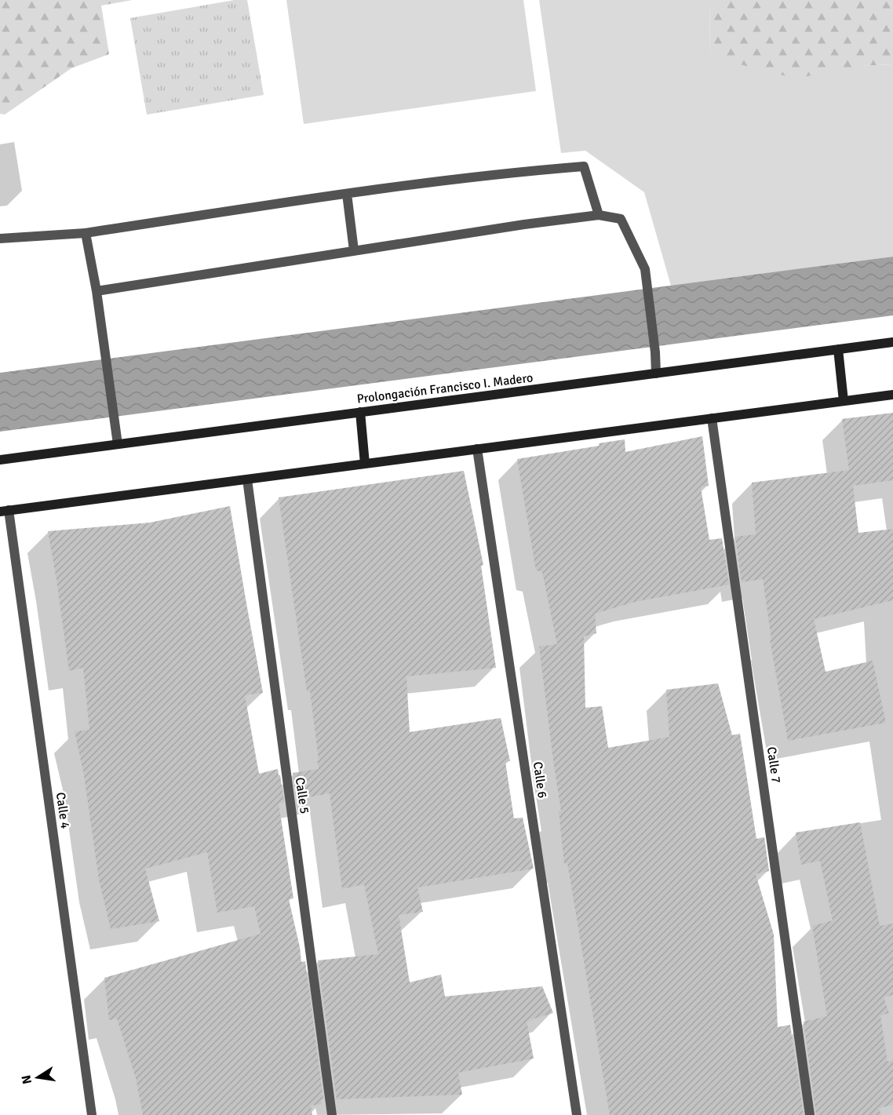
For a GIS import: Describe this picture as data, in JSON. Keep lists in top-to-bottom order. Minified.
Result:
{"streets":{"street":["Prolongación Francisco I. Madero","Calle 7","Calle 6","Calle 5","Calle 4"]},"north":"left"}
